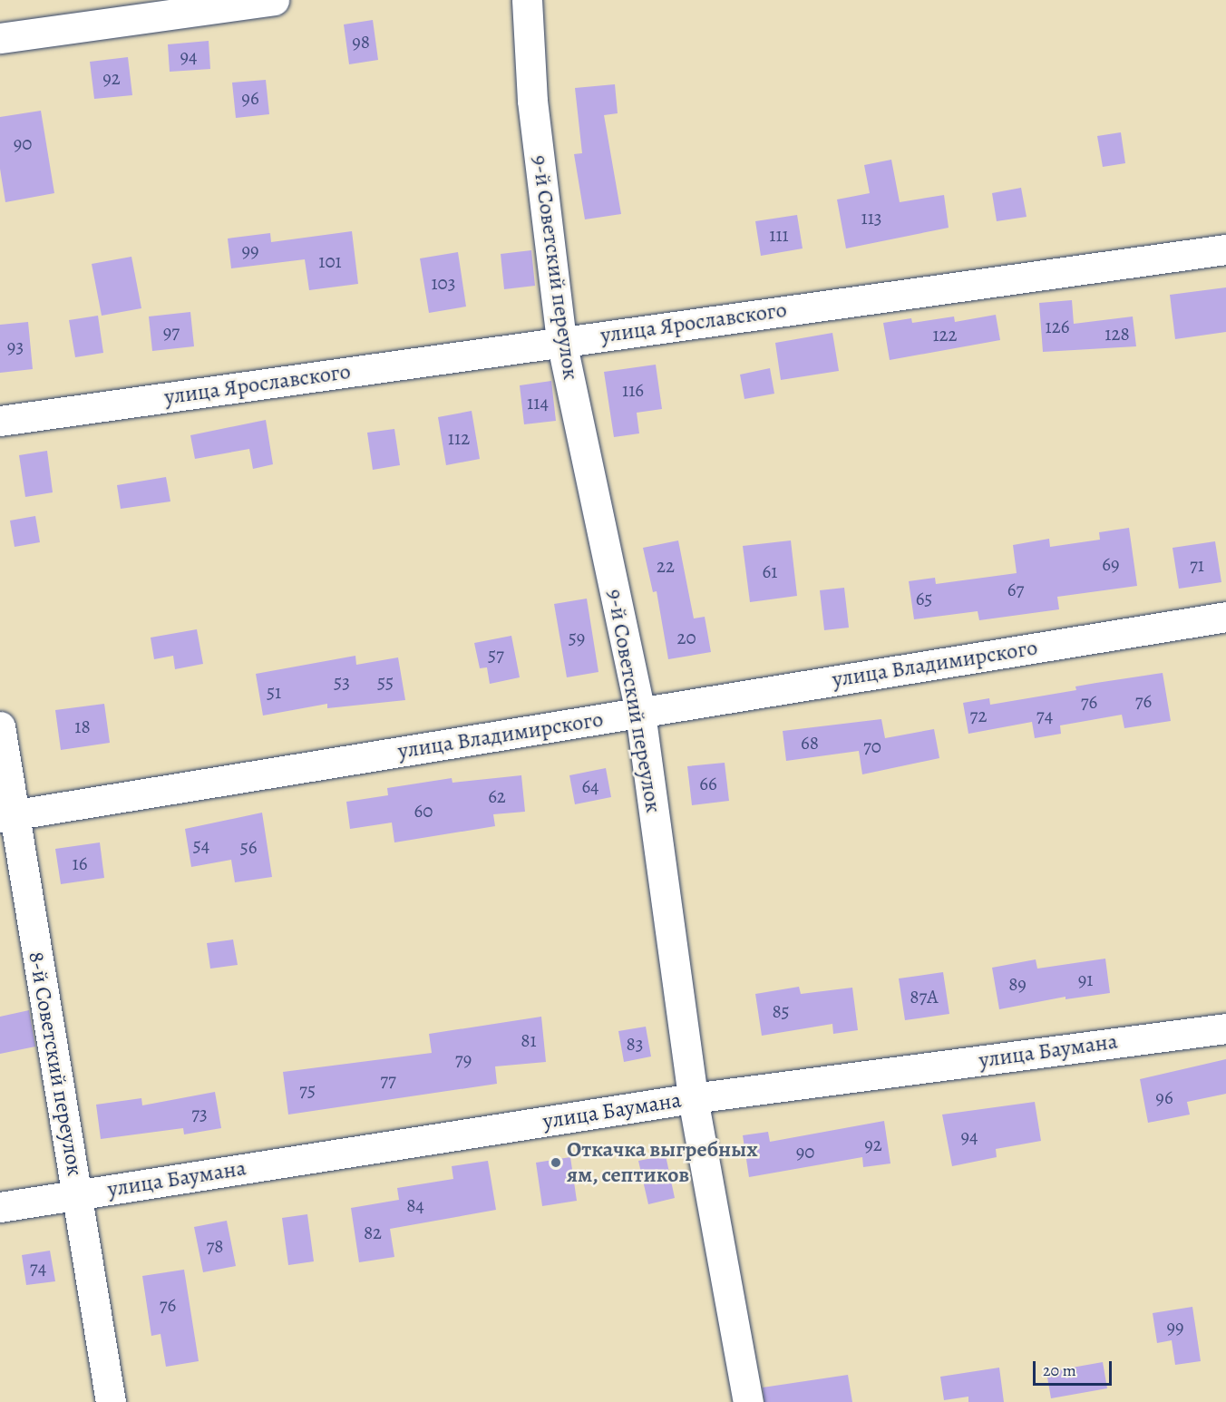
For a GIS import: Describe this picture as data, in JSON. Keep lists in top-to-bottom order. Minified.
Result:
{"streets":{"street":["9-й Советский переулок","улица Ярославского","улица Владимирского","улица Баумана","8-й Советский переулок"]},"crossings":[["9-й Советский переулок","улица Ярославского"],["9-й Советский переулок","улица Владимирского"],["9-й Советский переулок","улица Баумана"],["улица Владимирского","8-й Советский переулок"],["улица Баумана","8-й Советский переулок"]],"places":["Откачка выгребных ям, септиков"],"house_numbers":["98","94","92","96","90","113","111","99","101","103","126","97","128","122","93","116","114","112","69","71","22","61","67","65","59","20","57","53","55","51","76","76","72","74","18","68","70","66","64","62","60","54","56","16","91","89","87А","85","81","83","79","77","75","96","73","94","92","90","84","82","78","74","76","99"],"scale_bar":"20 m"}
